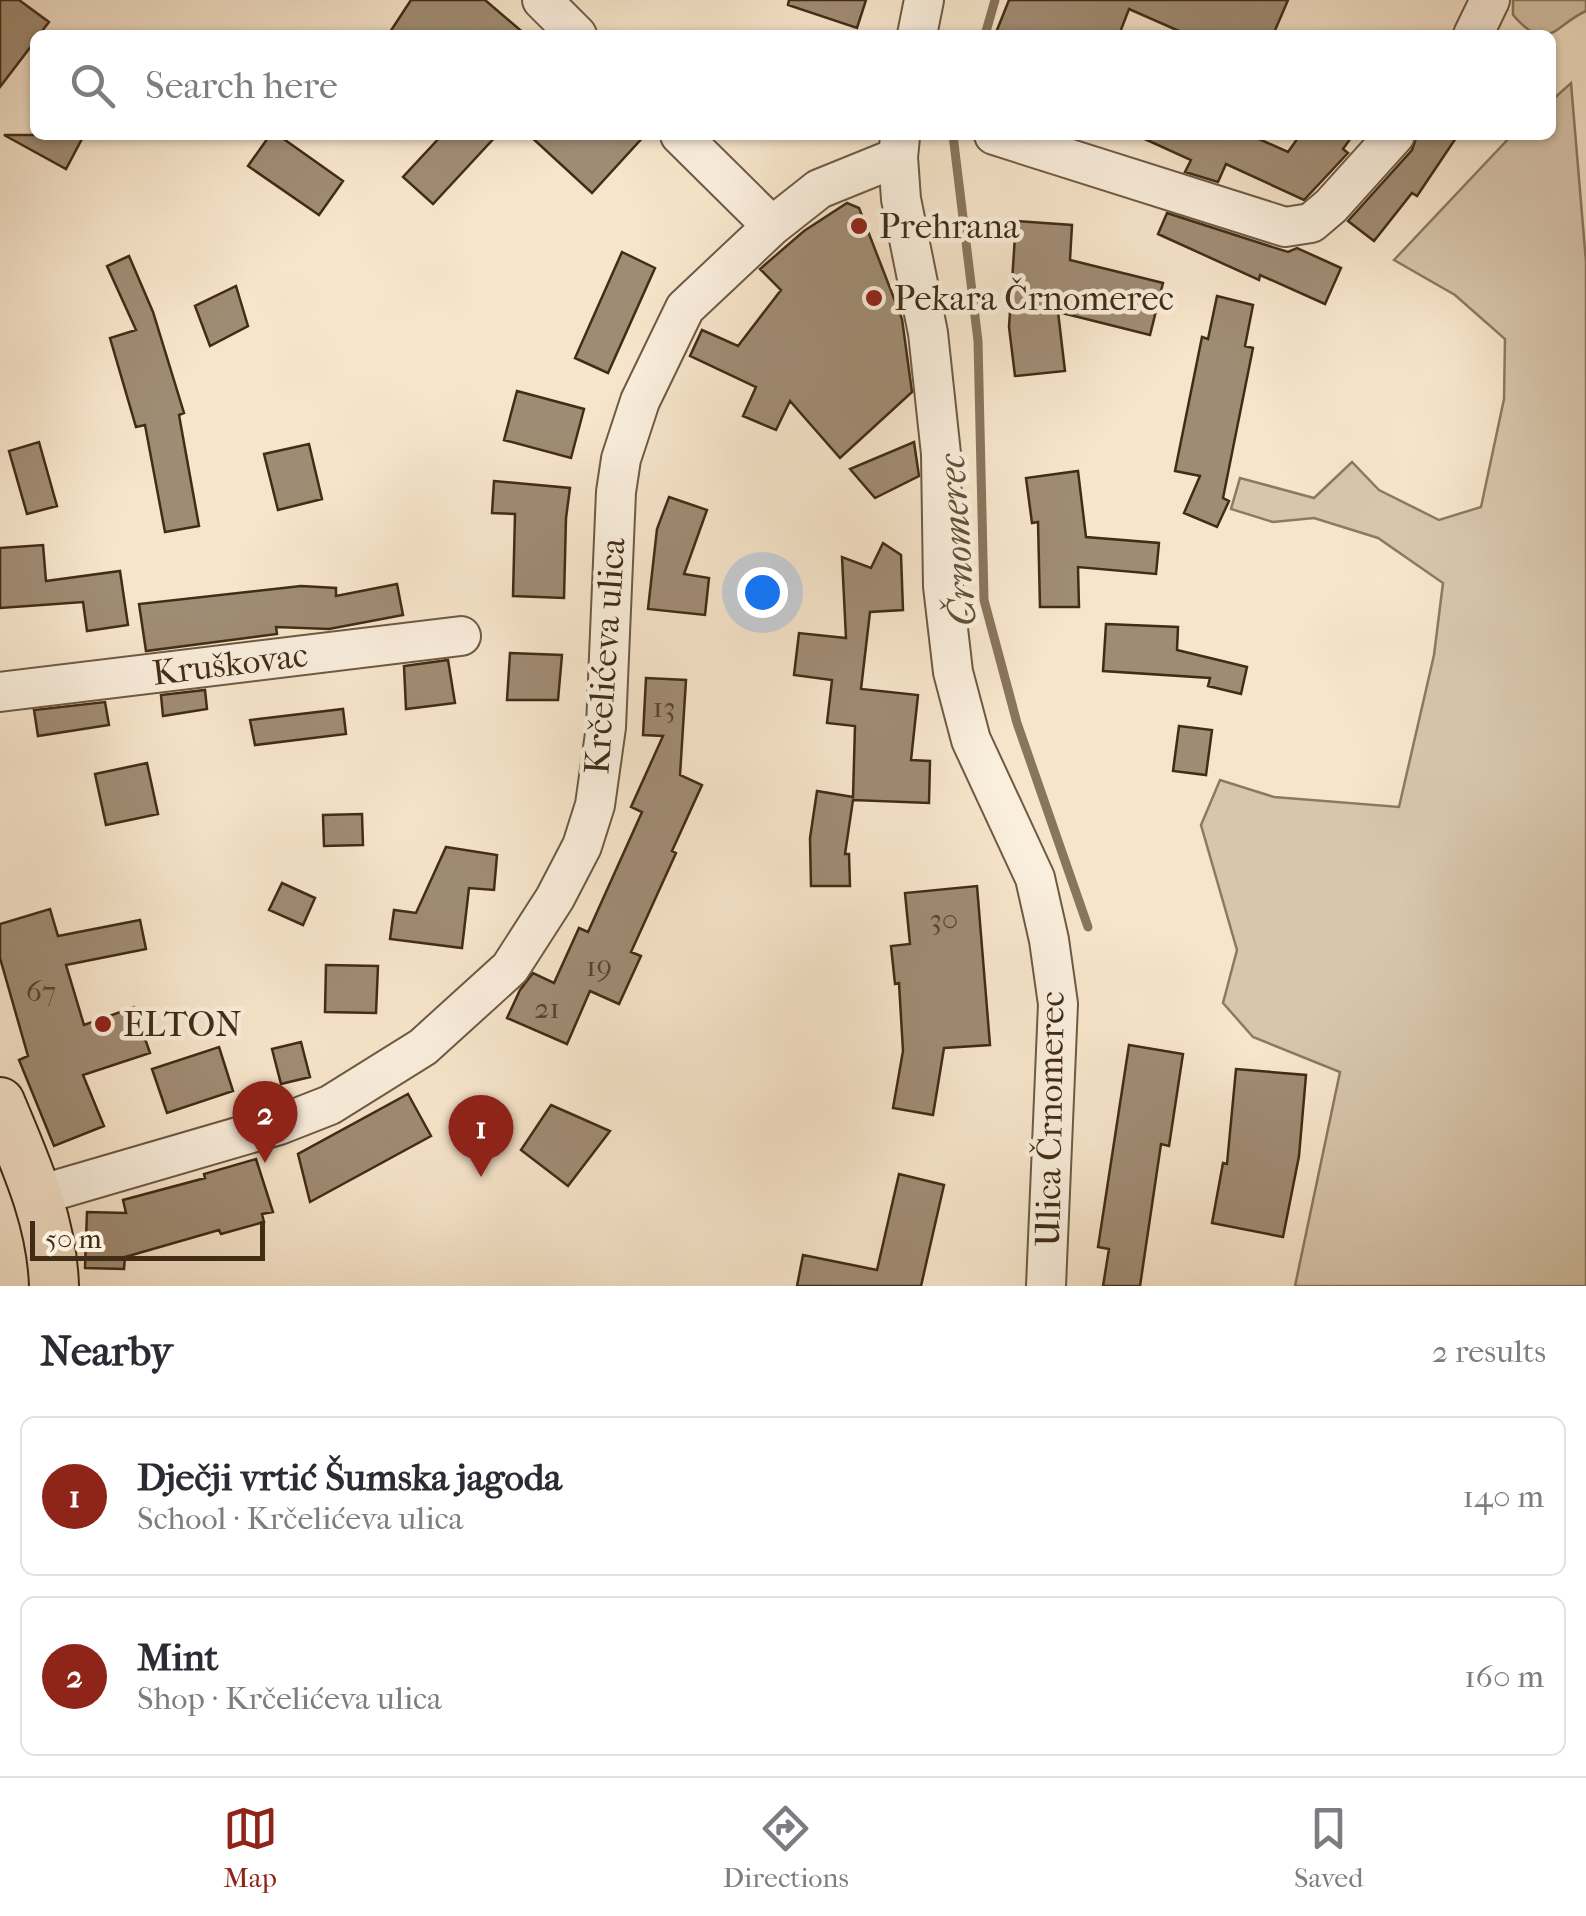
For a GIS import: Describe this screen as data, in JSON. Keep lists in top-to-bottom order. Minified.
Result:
{"streets":{"street":["Krčelićeva ulica","Kruškovac","Ulica Črnomerec"]},"crossings":[["Krčelićeva ulica","Ulica Črnomerec"]],"water":["Črnomerec"],"places":["Prehrana","Pekara Črnomerec","ELTON"],"house_numbers":["13","30","19","67","21"],"scale_bar":"50 m","page":{"search":"Search here","pins":["2","1"],"scale":"50 m","heading":["Nearby","2 results"],"list":[{"mark":"1","name":"Dječji vrtić Šumska jagoda","note":"School · Krčelićeva ulica","value":"140 m"},{"mark":"2","name":"Mint","note":"Shop · Krčelićeva ulica","value":"160 m"}],"nav":["Map","Directions","Saved"]}}
